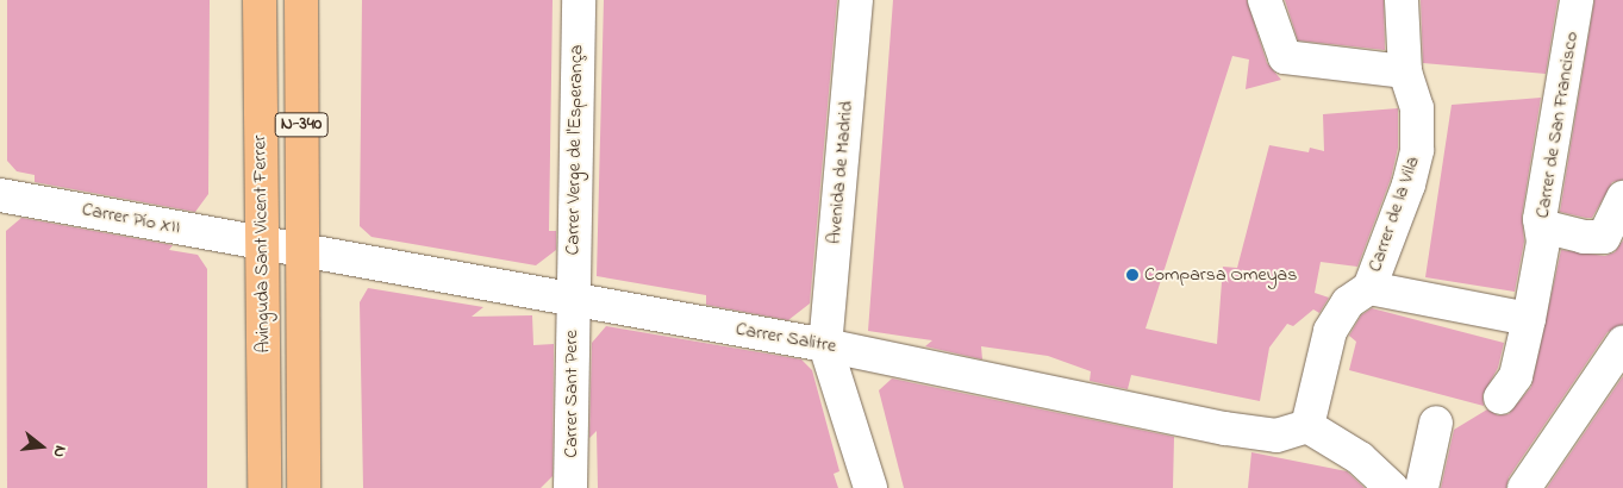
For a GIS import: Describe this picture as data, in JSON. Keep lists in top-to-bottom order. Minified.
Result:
{"streets":{"highway":["N-340","Avinguda Sant Vicent Ferrer"],"street":["Carrer de San Francisco","Carrer Verge de l'Esperança","Avenida de Madrid","Carrer de la Vila","Carrer Pío XII","Carrer Salitre","Carrer Sant Pere"]},"crossings":[["Carrer Verge de l'Esperança","Carrer Salitre"],["Carrer Verge de l'Esperança","Carrer Sant Pere"],["Avenida de Madrid","Carrer Salitre"],["Carrer Pío XII","Avinguda Sant Vicent Ferrer"],["Carrer Pío XII","Carrer Salitre"],["Avinguda Sant Vicent Ferrer","Carrer Salitre"],["Carrer Salitre","Carrer Sant Pere"]],"places":["Comparsa Omeyas"],"north":"right"}
